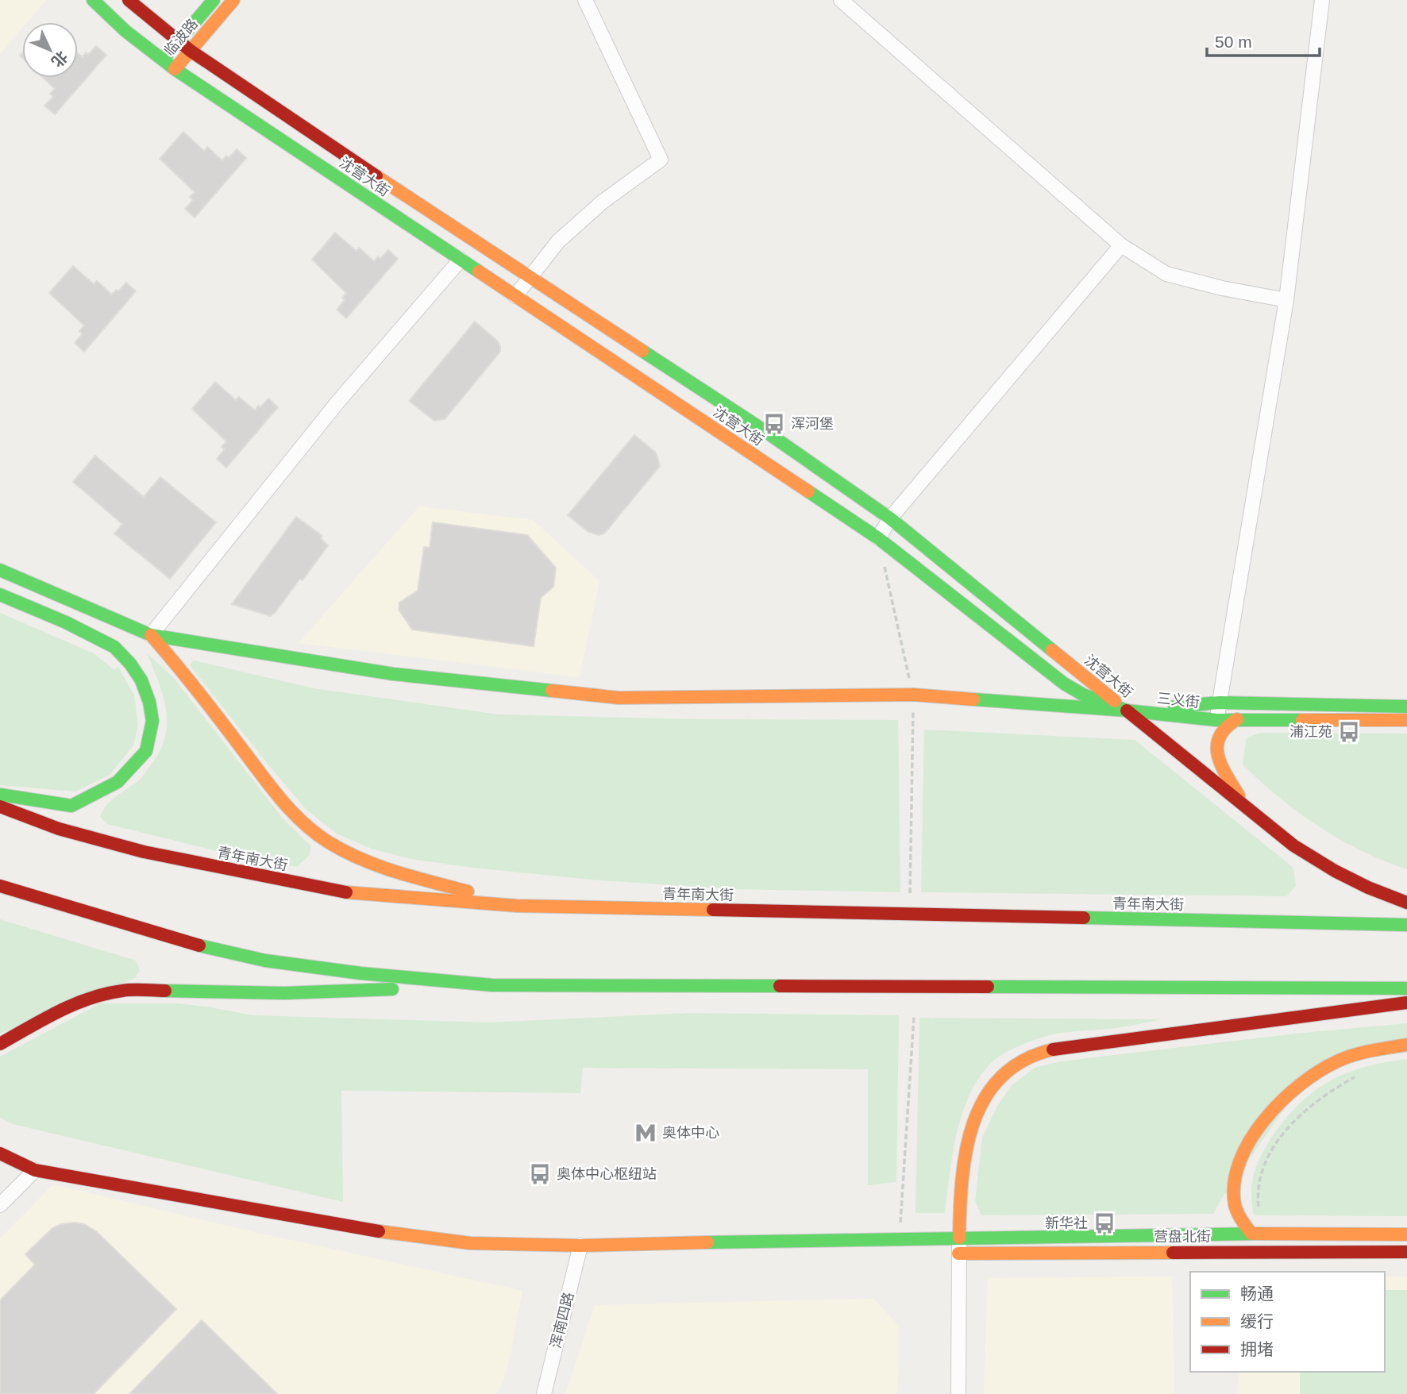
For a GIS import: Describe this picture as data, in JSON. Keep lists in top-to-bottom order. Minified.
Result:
{"streets":{"main road":["临波路","沈营大街","三义街","青年南大街","营盘北街"],"street":["浑南四路"]},"crossings":[["临波路","沈营大街"],["沈营大街","三义街"],["营盘北街","浑南四路"]],"places":{"bus stop":["浑河堡","浦江苑","奥体中心枢纽站","新华社"],"metro station":["奥体中心"]},"legend":["畅通","缓行","拥堵"],"scale_bar":"50 m","north":"bottom right"}
